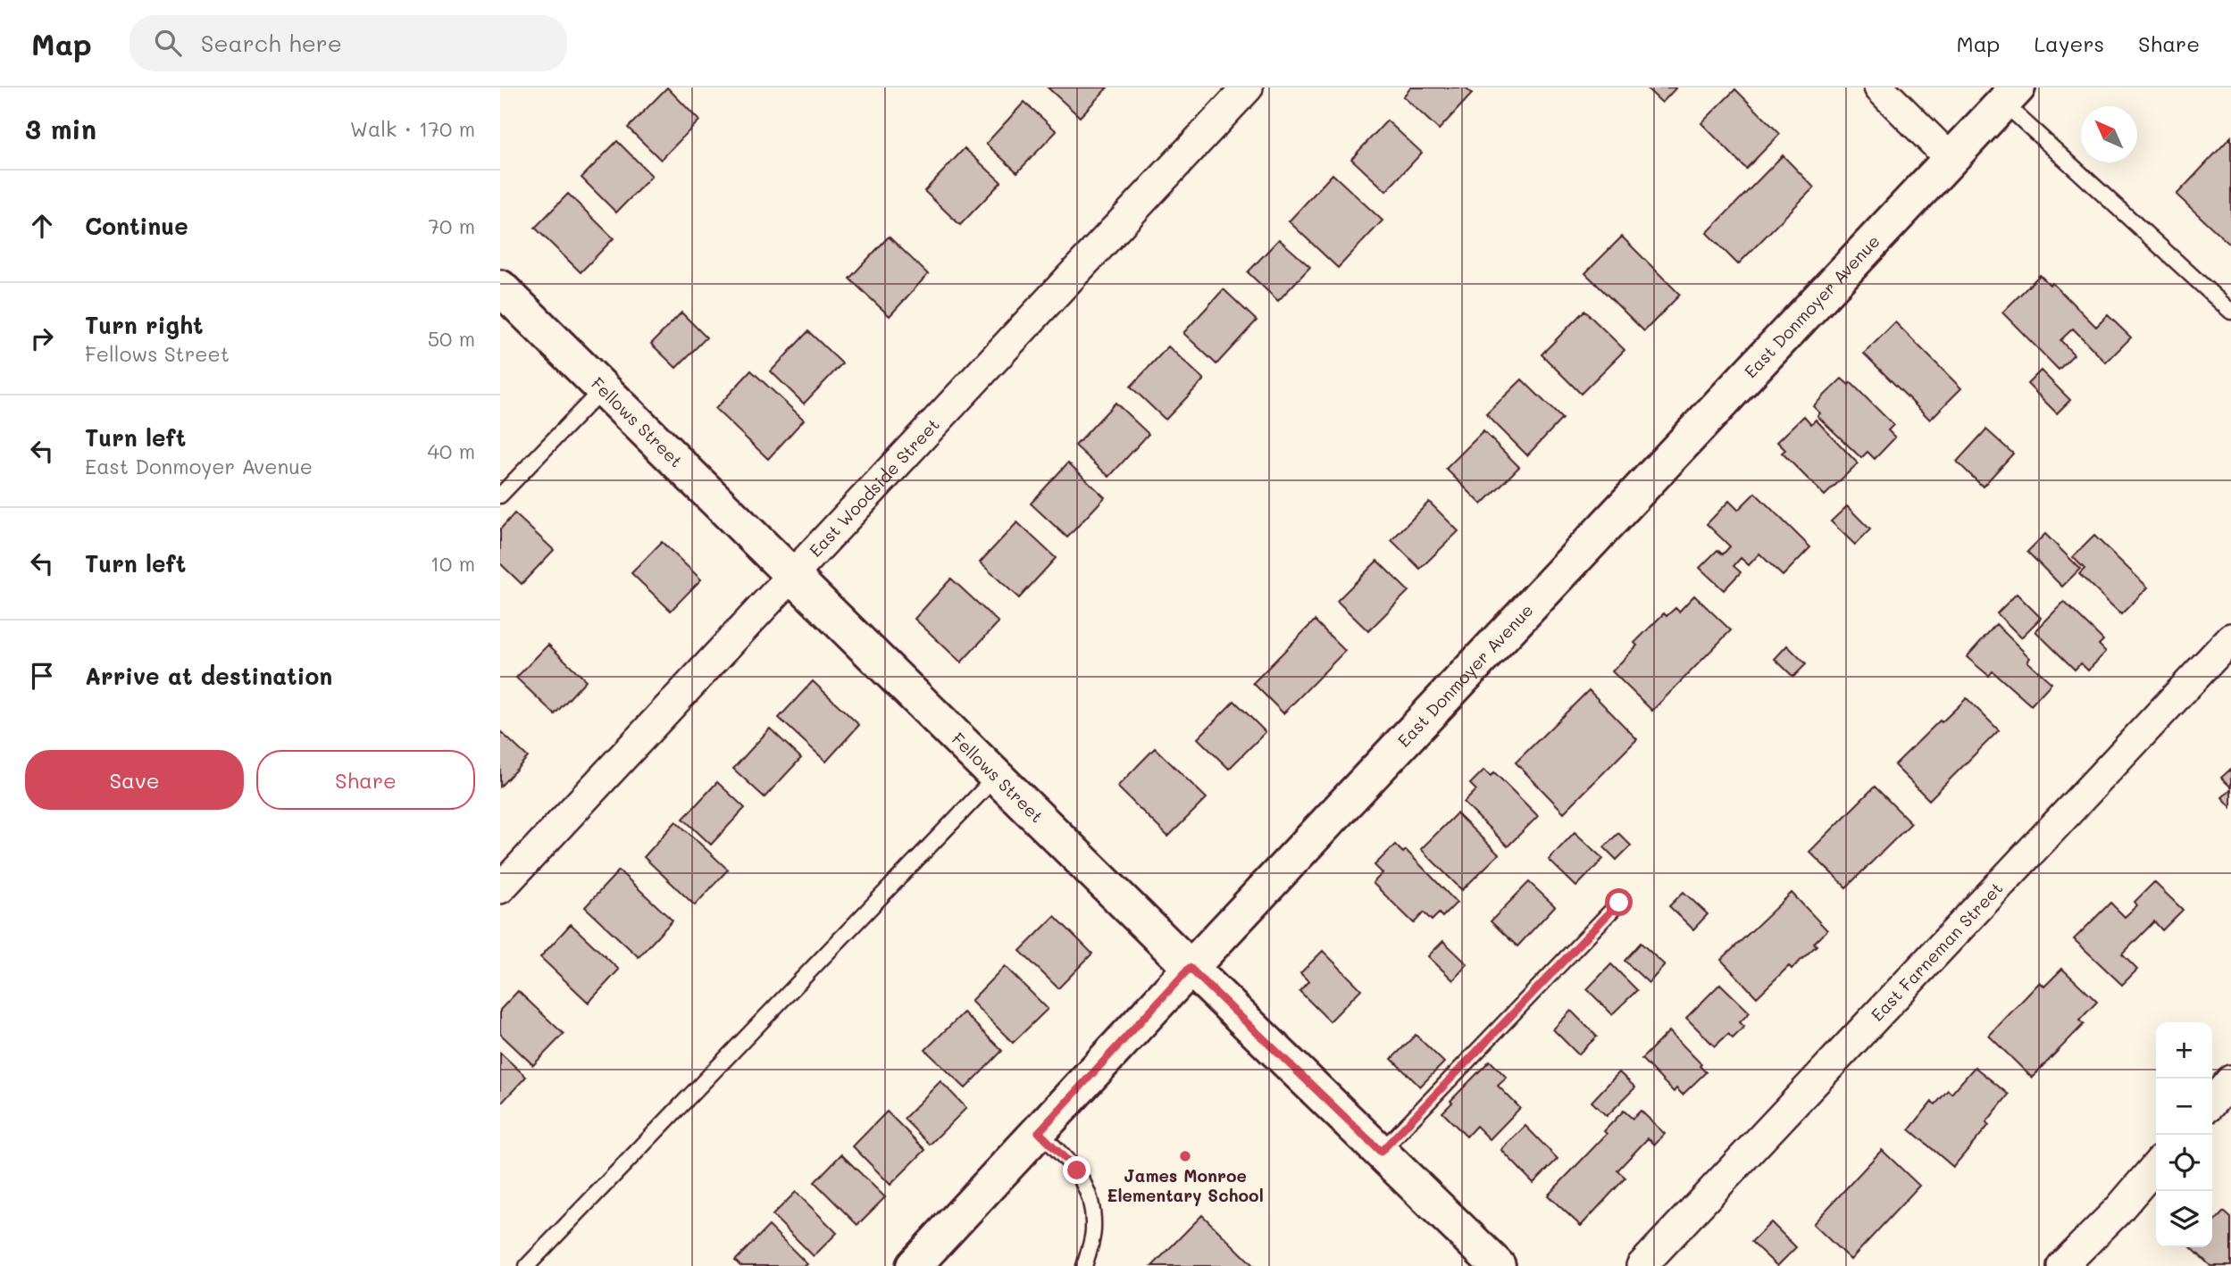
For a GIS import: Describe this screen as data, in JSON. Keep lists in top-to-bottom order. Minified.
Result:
{"streets":{"street":["East Donmoyer Avenue","Fellows Street","East Woodside Street","East Farneman Street"]},"crossings":[["East Donmoyer Avenue","Fellows Street"],["Fellows Street","East Woodside Street"]],"places":["James Monroe Elementary School"],"north":"top left","page":{"header":"Map","search":"Search here","nav":["Map","Layers","Share"],"heading":["3 min","Walk · 170 m"],"list":[["Continue","70 m"],["Turn right","Fellows Street","50 m"],["Turn left","East Donmoyer Avenue","40 m"],["Turn left","10 m"],"Arrive at destination"],"buttons":["Save","Share"],"map_buttons":["+","−"]}}
